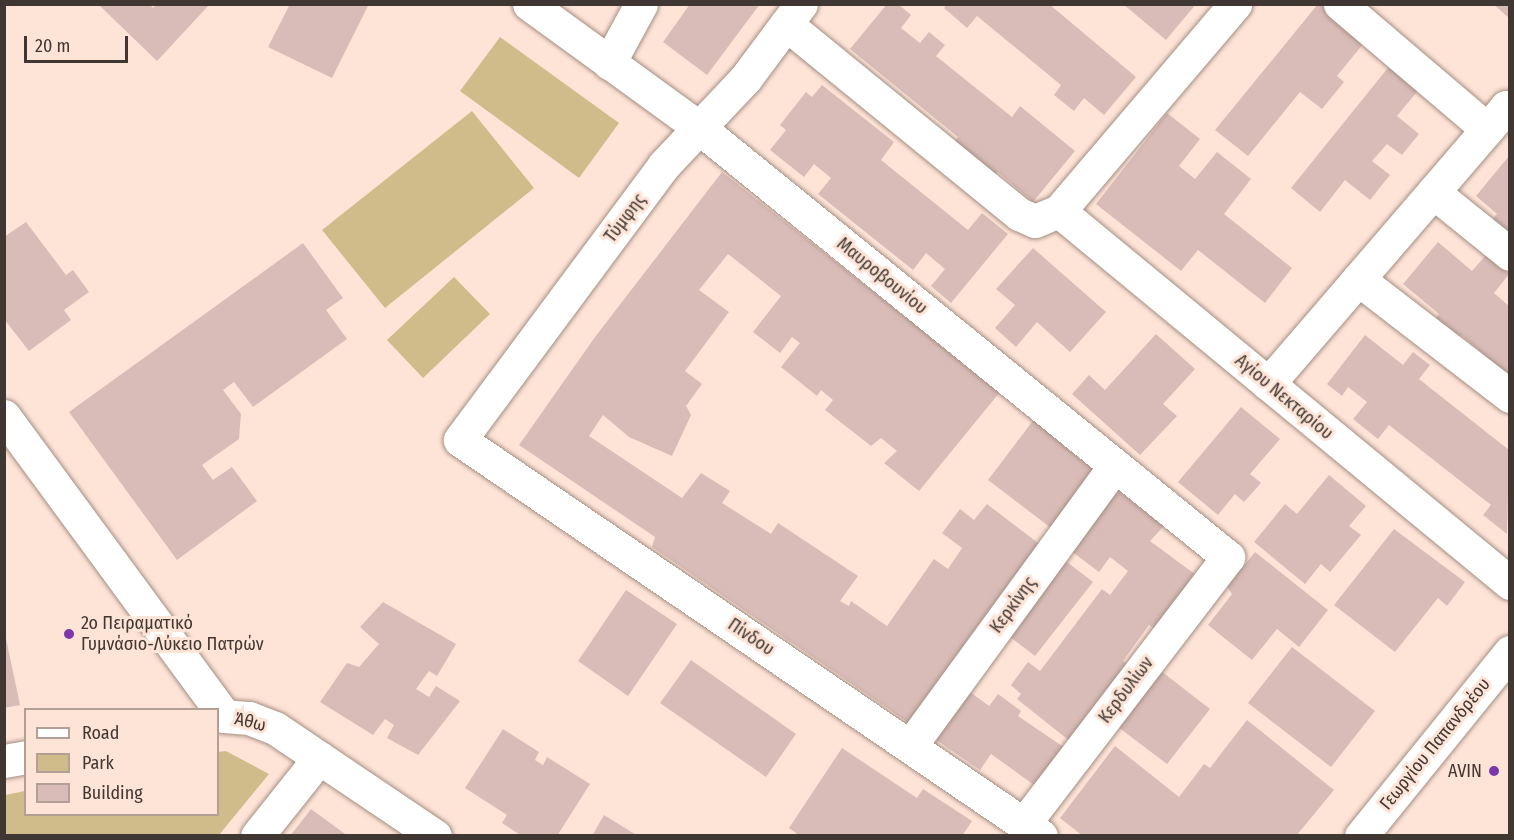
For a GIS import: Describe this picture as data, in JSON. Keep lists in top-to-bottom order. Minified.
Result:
{"streets":{"street":["Τύμφης","Μαυροβουνίου","Αγίου Νεκταρίου","Κερκίνης","Πίνδου","Κερδυλίων","Άθω","Γεωργίου Παπανδρέου"]},"crossings":[["Τύμφης","Μαυροβουνίου"],["Τύμφης","Πίνδου"],["Μαυροβουνίου","Κερκίνης"],["Μαυροβουνίου","Κερδυλίων"],["Κερκίνης","Πίνδου"],["Πίνδου","Κερδυλίων"]],"places":["2ο Πειραματικό Γυμνάσιο-Λύκειο Πατρών","AVIN"],"legend":["Road","Park","Building"],"scale_bar":"20 m"}
